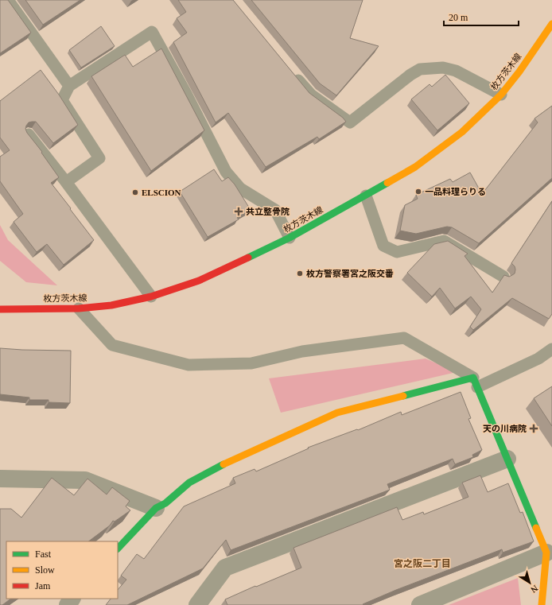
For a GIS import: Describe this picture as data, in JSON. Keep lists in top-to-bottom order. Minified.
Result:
{"streets":{"main road":["枚方茨木線"]},"districts":["宮之阪二丁目"],"places":{"other":["一品料理らりる","ELSCION","枚方警察署宮之阪交番"],"health":["共立整骨院","天の川病院"]},"legend":["Fast","Slow","Jam"],"scale_bar":"20 m","north":"bottom right"}
